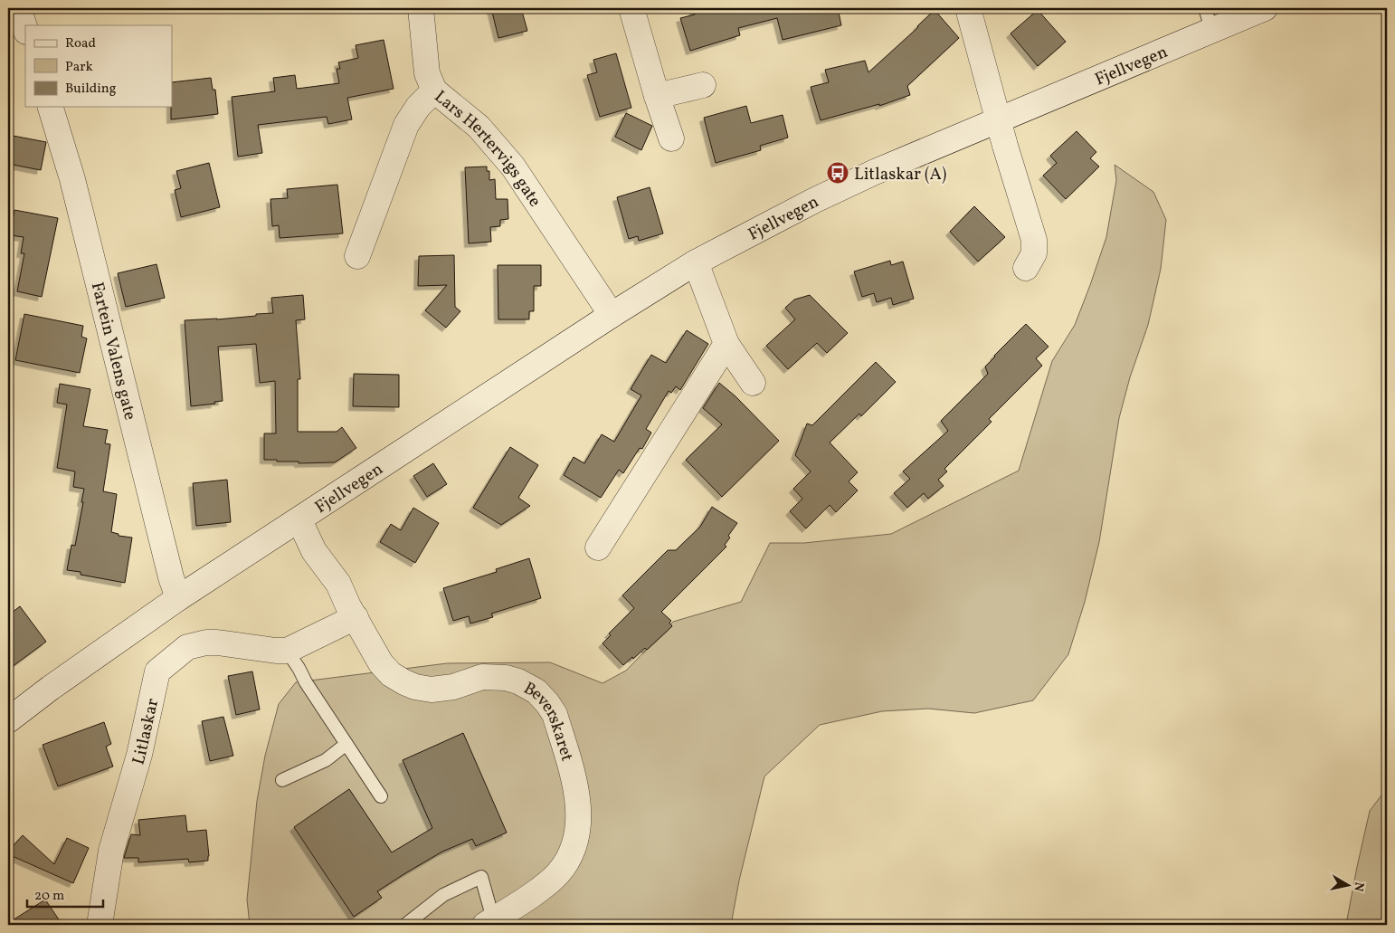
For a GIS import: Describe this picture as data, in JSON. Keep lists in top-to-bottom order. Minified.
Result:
{"streets":{"street":["Fjellvegen","Lars Hertervigs gate","Fartein Valens gate","Beverskaret","Litlaskar"]},"crossings":[["Fjellvegen","Lars Hertervigs gate"],["Fjellvegen","Fartein Valens gate"],["Fjellvegen","Beverskaret"]],"places":{"bus stop":["Litlaskar (A)"]},"legend":["Road","Park","Building"],"scale_bar":"20 m","north":"right"}
